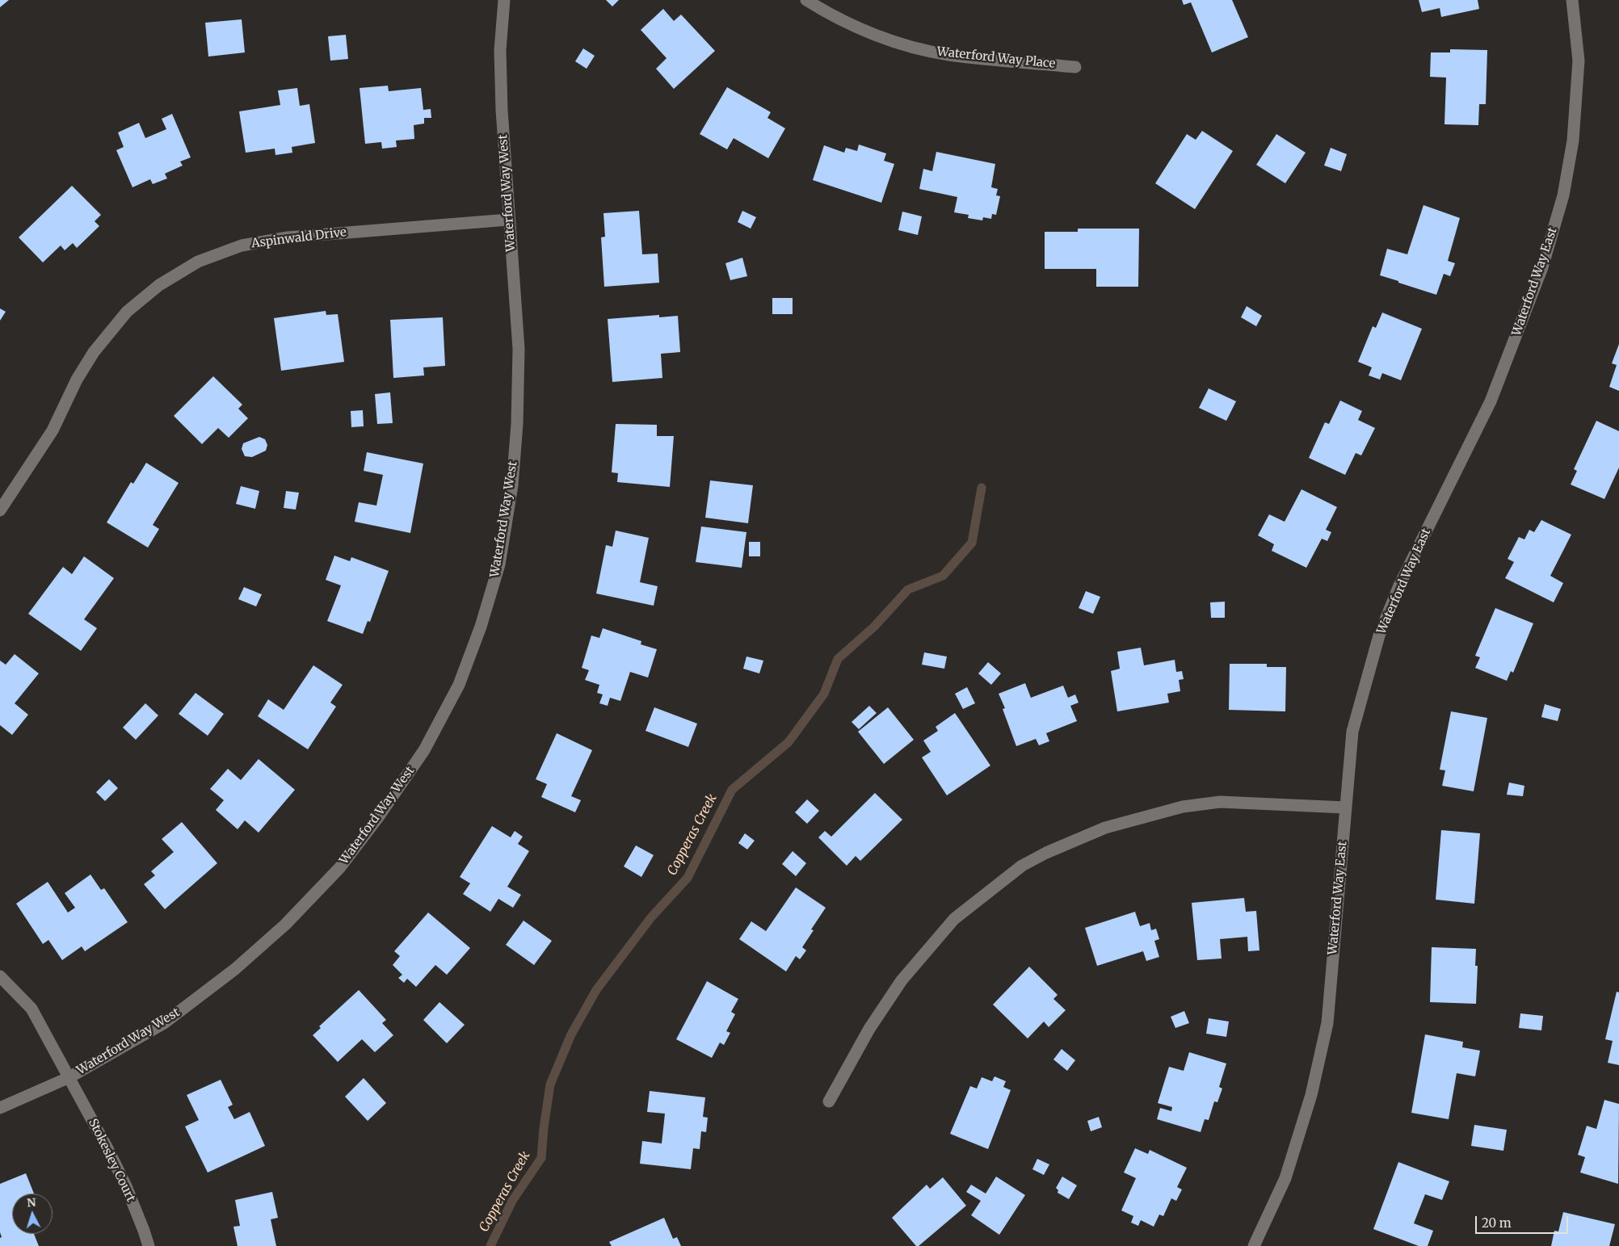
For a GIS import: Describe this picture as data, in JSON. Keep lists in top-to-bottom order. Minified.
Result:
{"streets":{"street":["Waterford Way Place","Waterford Way West","Aspinwald Drive","Waterford Way East","Stokesley Court"]},"crossings":[["Waterford Way West","Aspinwald Drive"],["Waterford Way West","Stokesley Court"]],"water":["Copperas Creek"],"scale_bar":"20 m","north":"top"}
